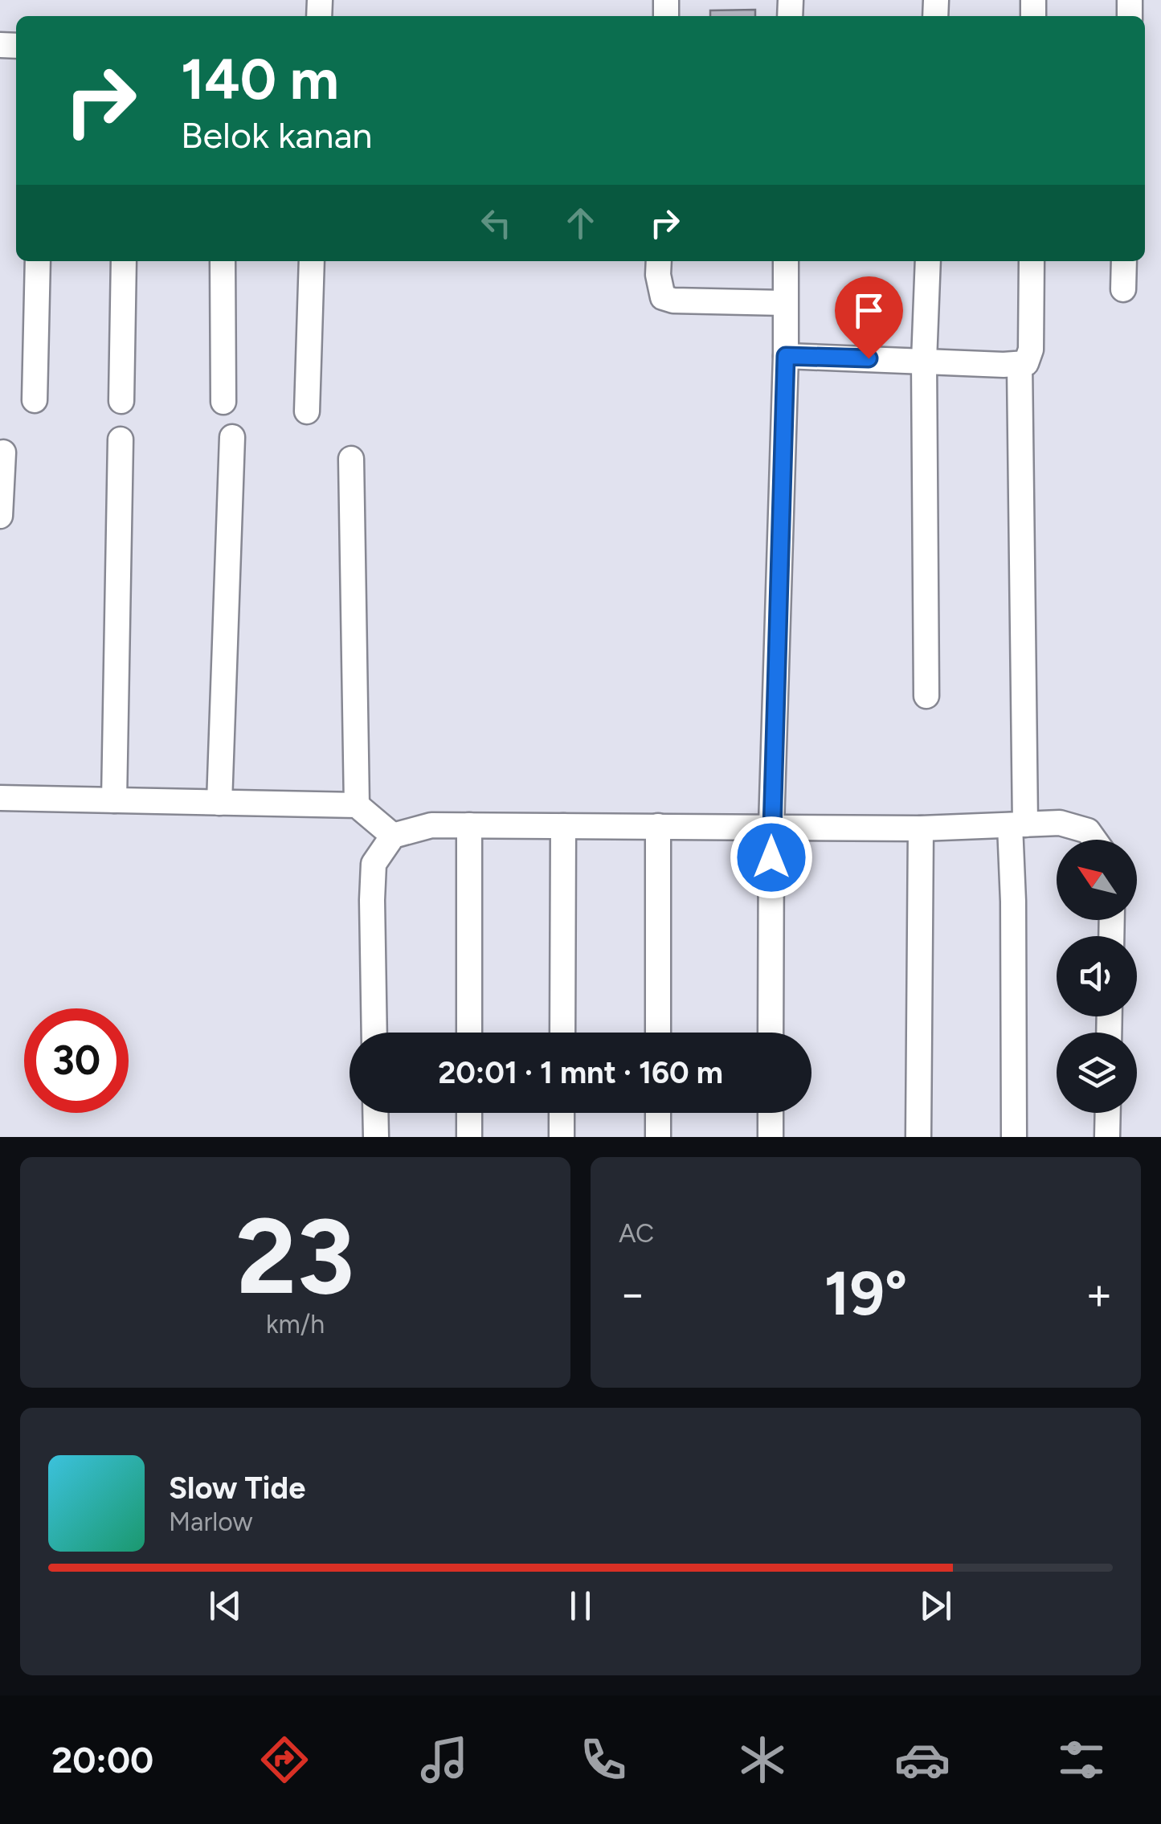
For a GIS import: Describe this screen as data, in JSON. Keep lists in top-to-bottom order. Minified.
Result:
{"north":"top left","page":{"turn":["140 m","Belok kanan"],"limit":"30","trip":"20:01 · 1 mnt · 160 m","tile":[["23","km/h"],"AC"],"heat":["−","19°","+"],"song":["Slow Tide","Marlow"],"tabs":"20:00"}}
